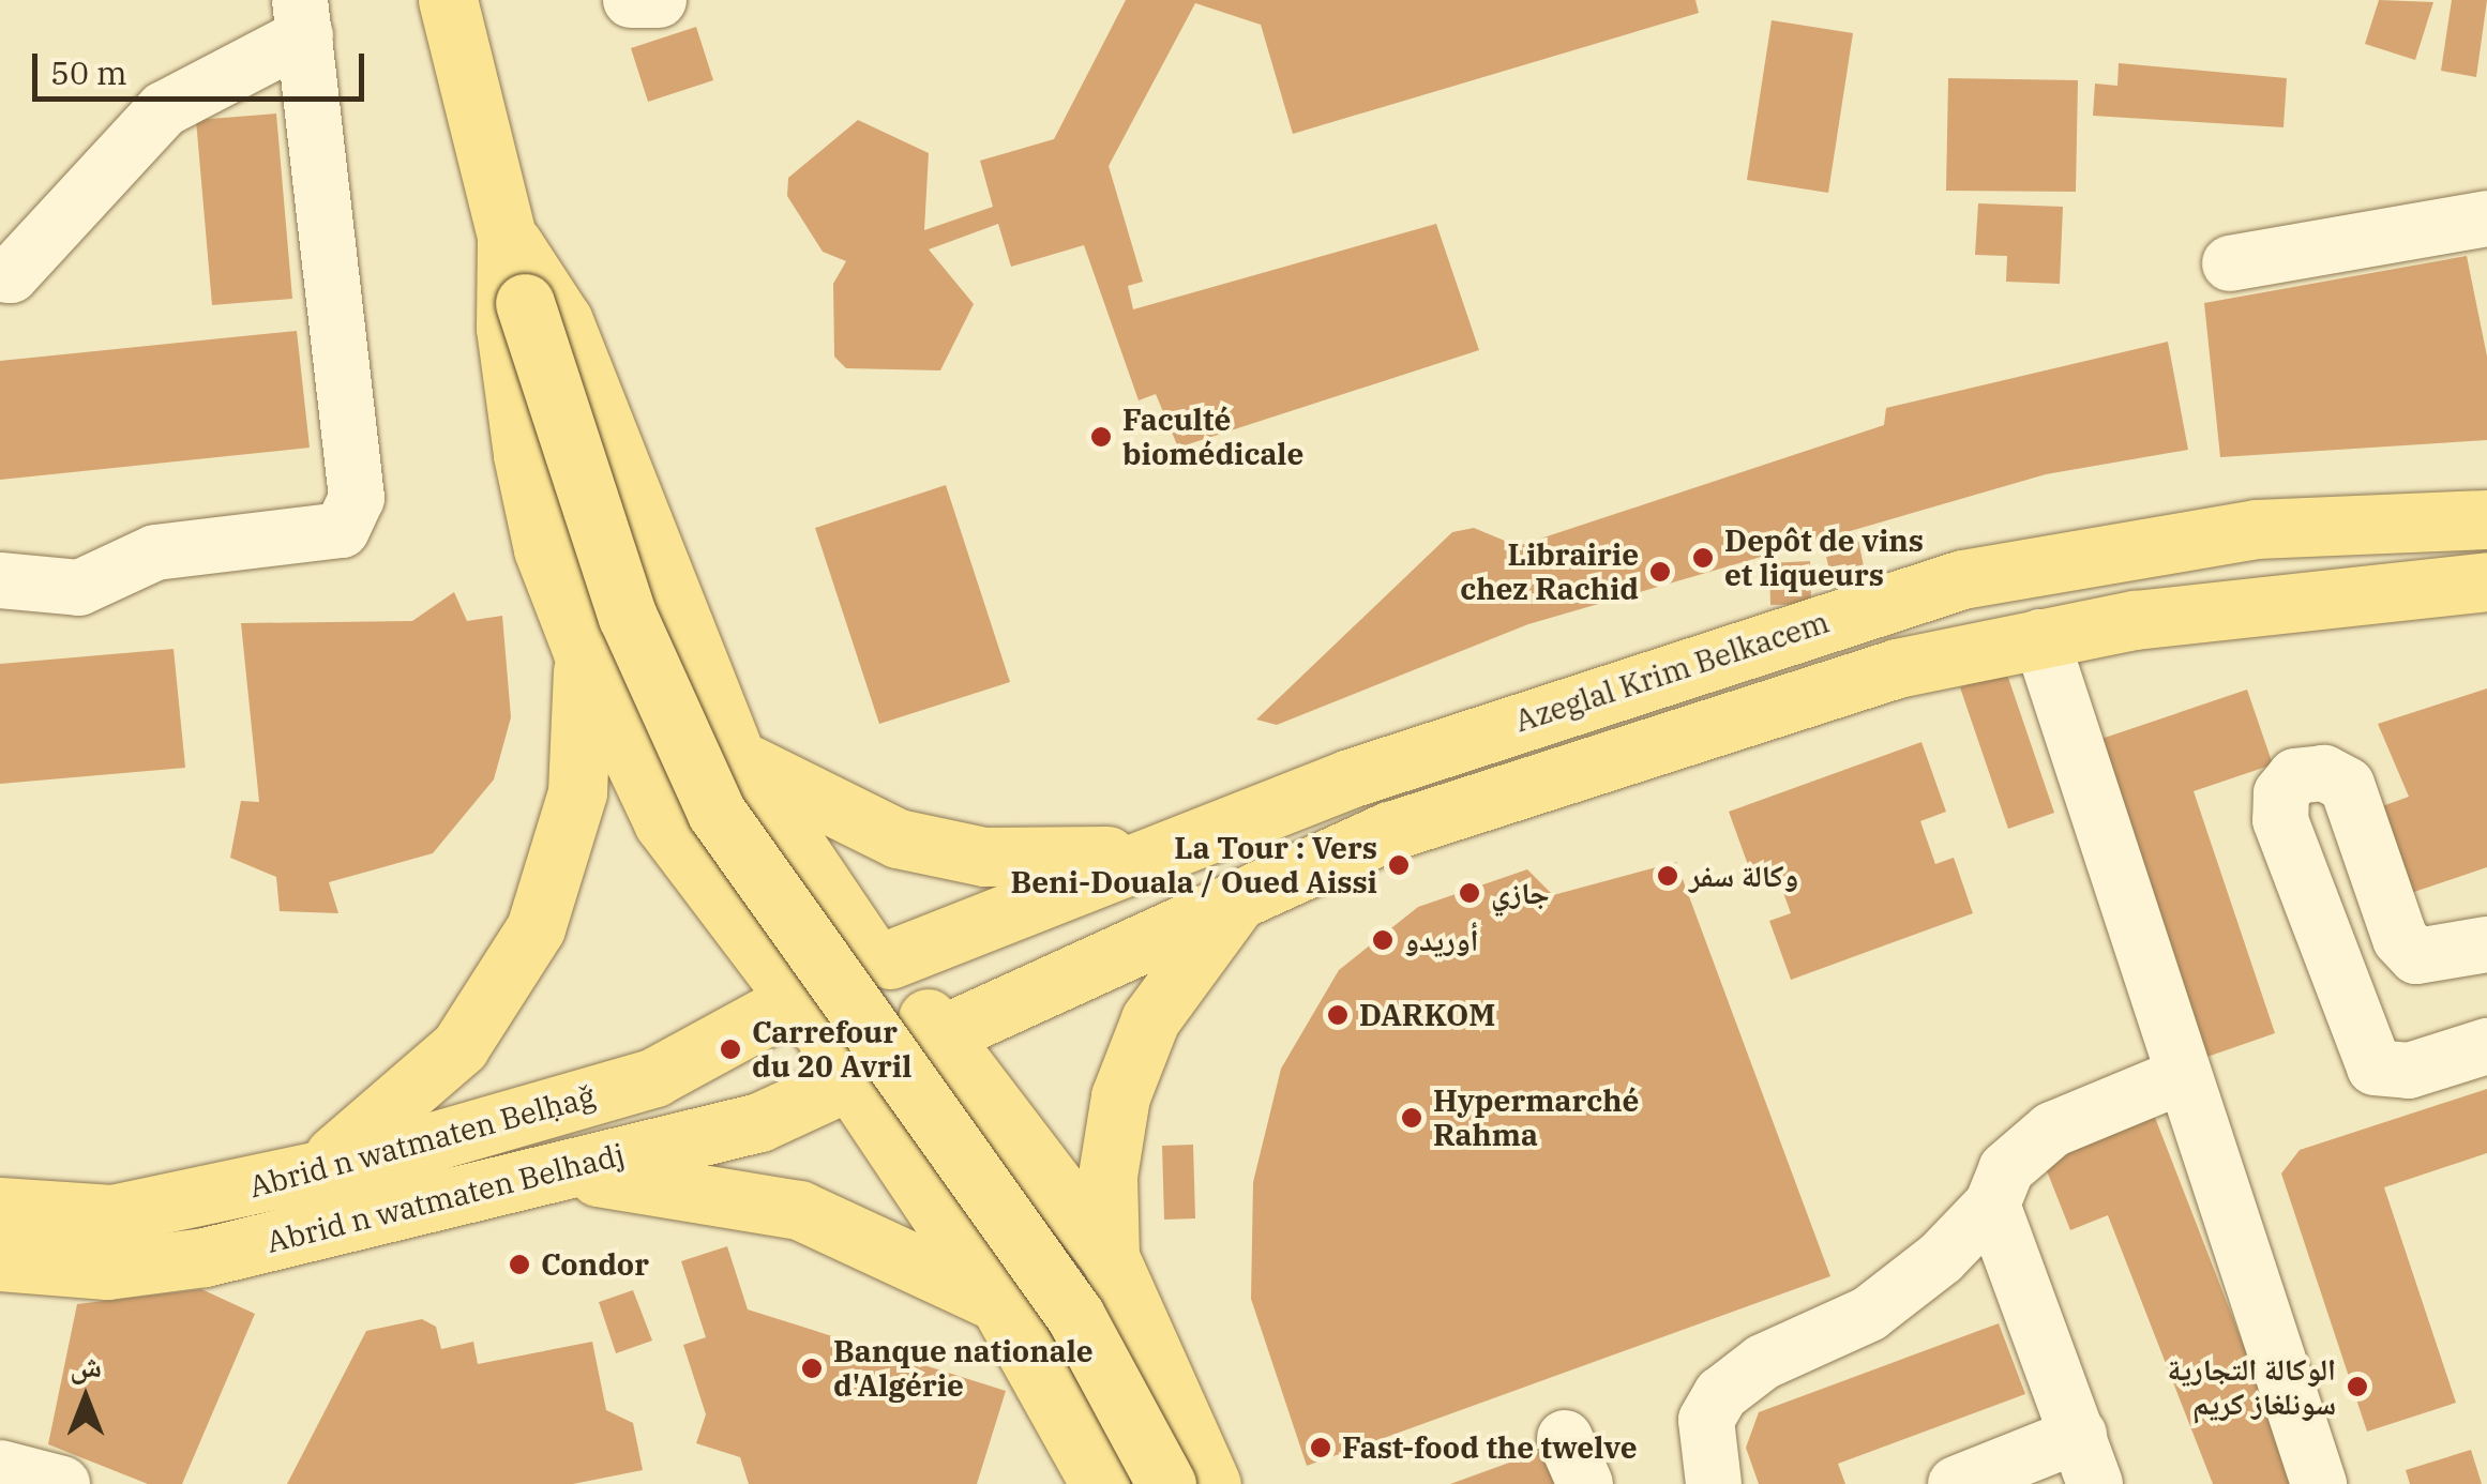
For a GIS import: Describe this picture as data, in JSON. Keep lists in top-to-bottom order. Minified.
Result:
{"streets":{"main road":["Azeglal Krim Belkacem","Abrid n watmaten Belḥaǧ","Abrid n watmaten Belhadj"]},"crossings":[["Azeglal Krim Belkacem","Abrid n watmaten Belḥaǧ"],["Azeglal Krim Belkacem","Abrid n watmaten Belhadj"],["Abrid n watmaten Belḥaǧ","Abrid n watmaten Belhadj"]],"places":["Faculté biomédicale","Depôt de vins et liqueurs","Librairie chez Rachid","La Tour : Vers Beni-Douala / Oued Aissi","وكالة سفر","جازي","أوريدو","DARKOM","Carrefour du 20 Avril","Hypermarché Rahma","Condor","Banque nationale d'Algérie","الوكالة التجارية سونلغاز كريم","Fast-food the twelve"],"scale_bar":"50 m","north":"top"}
